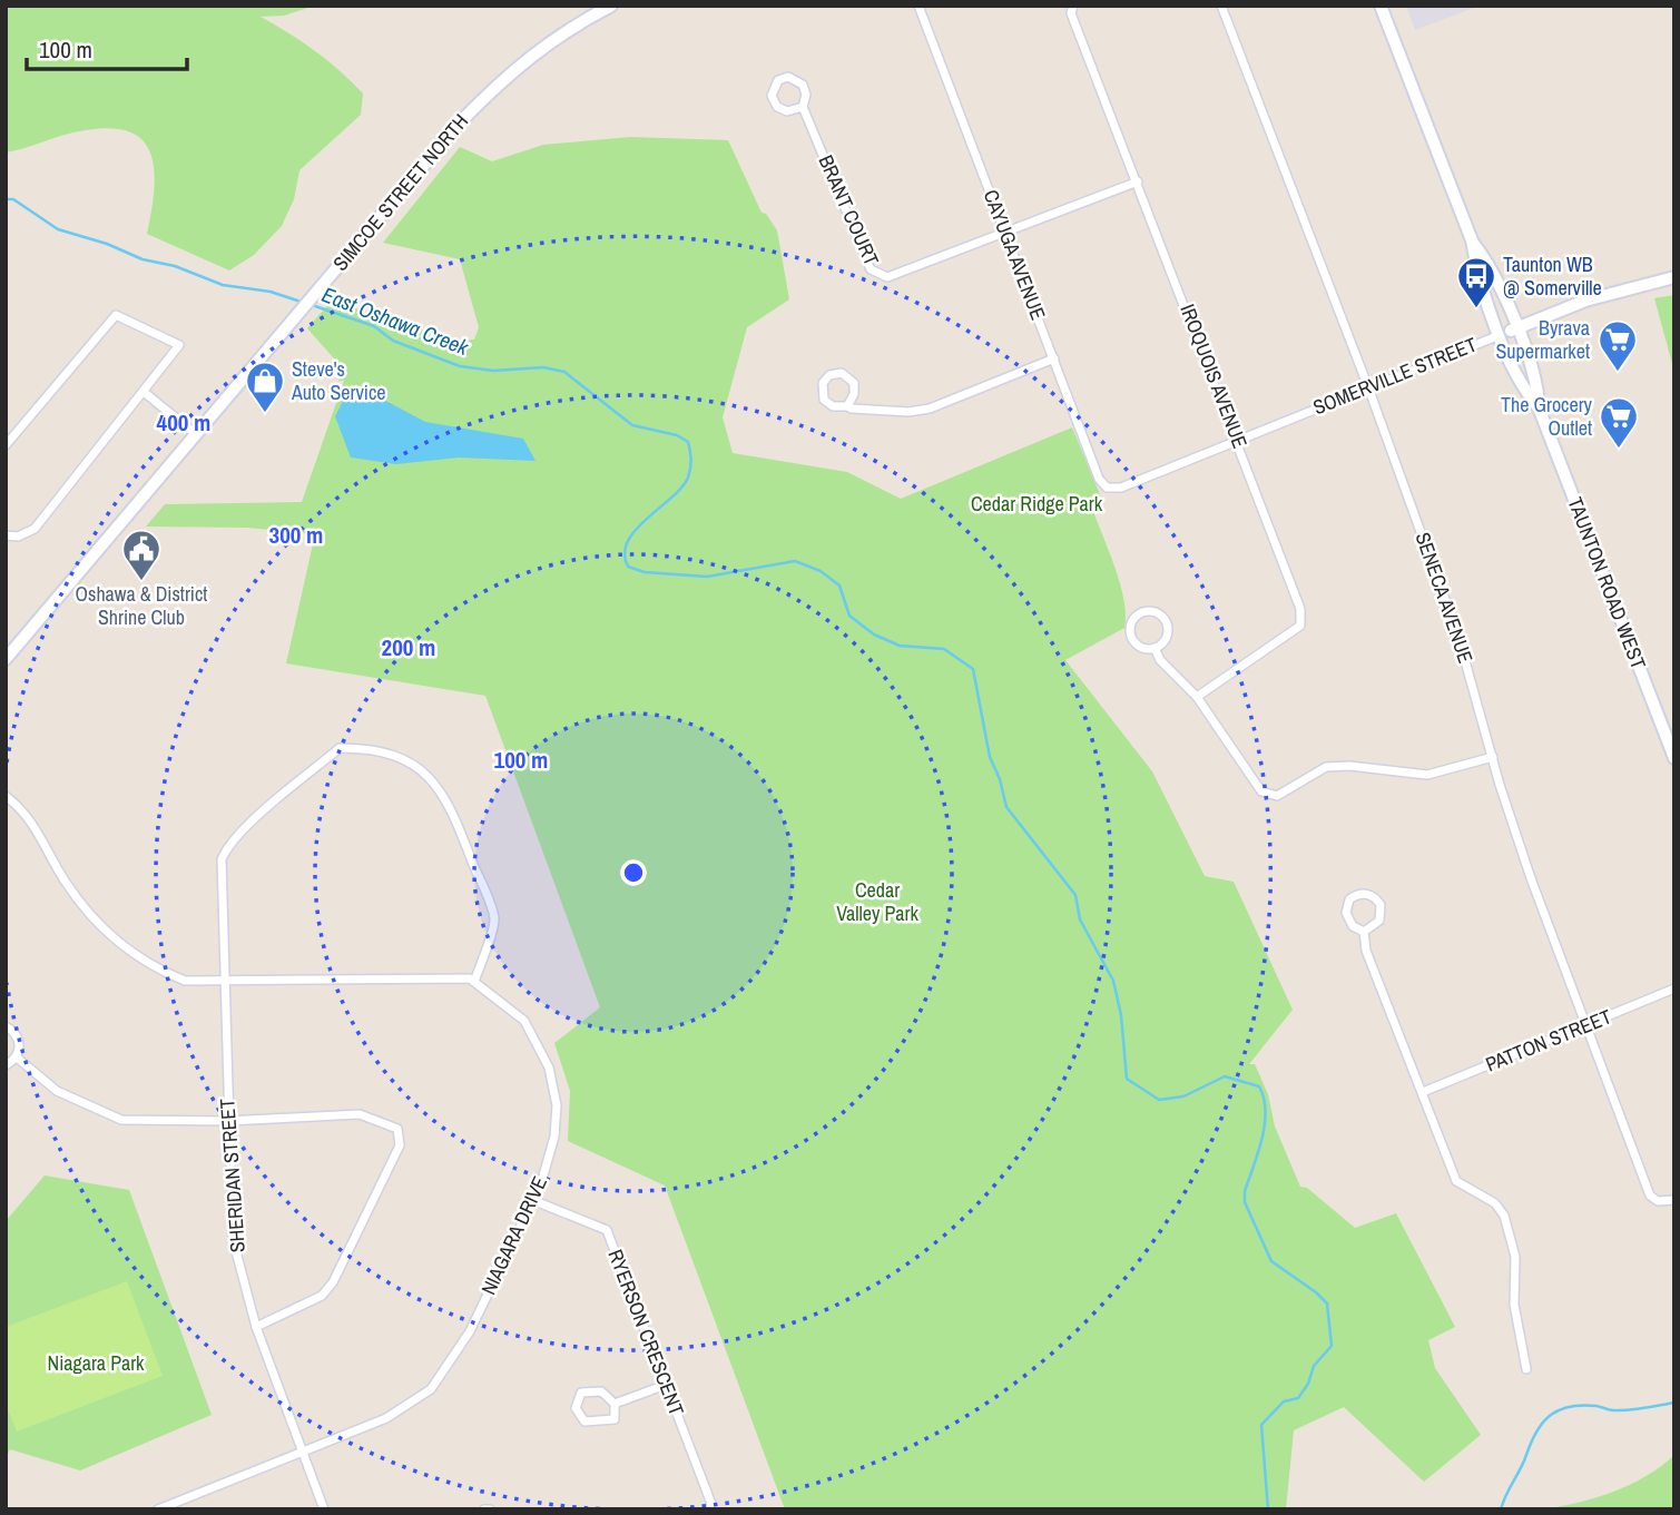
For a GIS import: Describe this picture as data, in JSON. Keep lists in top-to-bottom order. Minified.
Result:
{"streets":{"main road":["SIMCOE STREET NORTH","SOMERVILLE STREET","TAUNTON ROAD WEST"],"street":["BRANT COURT","CAYUGA AVENUE","IROQUOIS AVENUE","SENECA AVENUE","PATTON STREET","SHERIDAN STREET","NIAGARA DRIVE","RYERSON CRESCENT"]},"crossings":[["BRANT COURT","CAYUGA AVENUE"],["CAYUGA AVENUE","SOMERVILLE STREET"],["IROQUOIS AVENUE","SOMERVILLE STREET"],["SOMERVILLE STREET","TAUNTON ROAD WEST"],["SOMERVILLE STREET","SENECA AVENUE"],["SENECA AVENUE","PATTON STREET"],["SHERIDAN STREET","NIAGARA DRIVE"],["NIAGARA DRIVE","RYERSON CRESCENT"]],"water":["East Oshawa Creek"],"parks":["Cedar Ridge Park","Cedar Valley Park","Niagara Park"],"places":{"bus stop":["Taunton WB @ Somerville"],"supermarket":["Byrava Supermarket","The Grocery Outlet"],"shop":["Steve's Auto Service"],"public building":["Oshawa & District Shrine Club"]},"scale_bar":"100 m","rings":["400 m","300 m","200 m","100 m"]}
